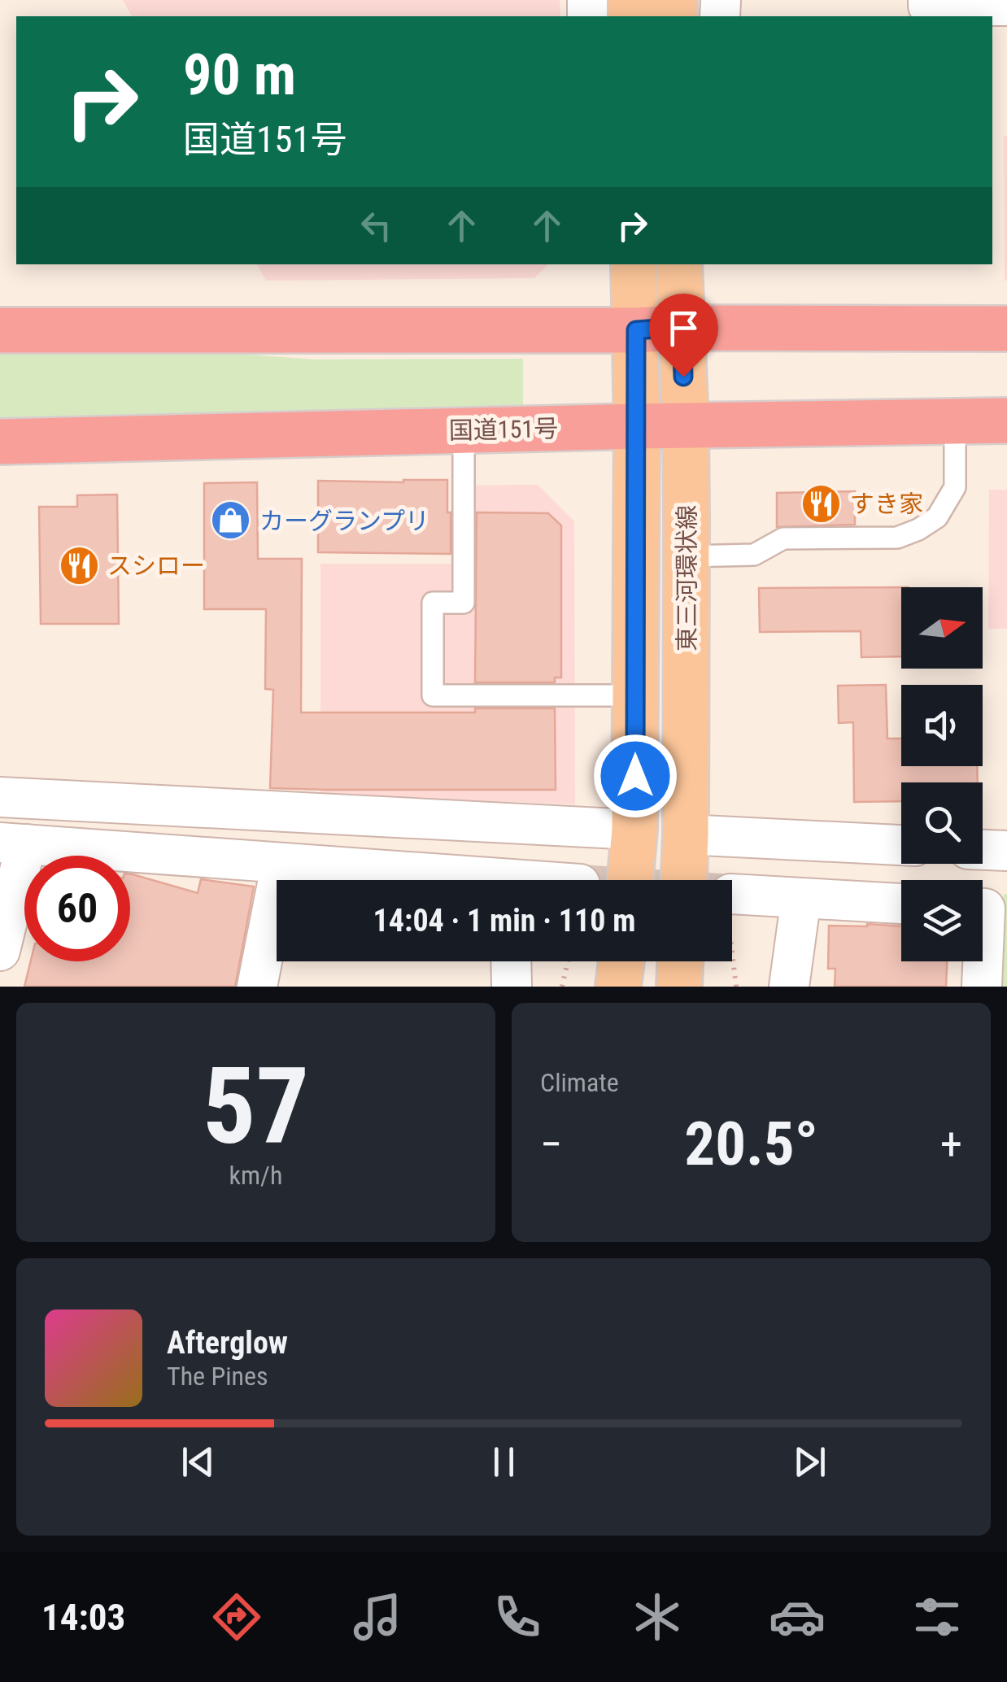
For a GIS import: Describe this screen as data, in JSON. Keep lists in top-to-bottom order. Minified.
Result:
{"streets":{"highway":["国道151号"],"main road":["東三河環状線"]},"crossings":[["国道151号","東三河環状線"]],"places":{"restaurant":["すき家","スシロー"],"shop":["カーグランプリ"]},"north":"right","page":{"turn":["90 m","国道151号"],"limit":"60","trip":"14:04 · 1 min · 110 m","tile":[["57","km/h"],"Climate"],"heat":["−","20.5°","+"],"song":["Afterglow","The Pines"],"tabs":"14:03"}}
